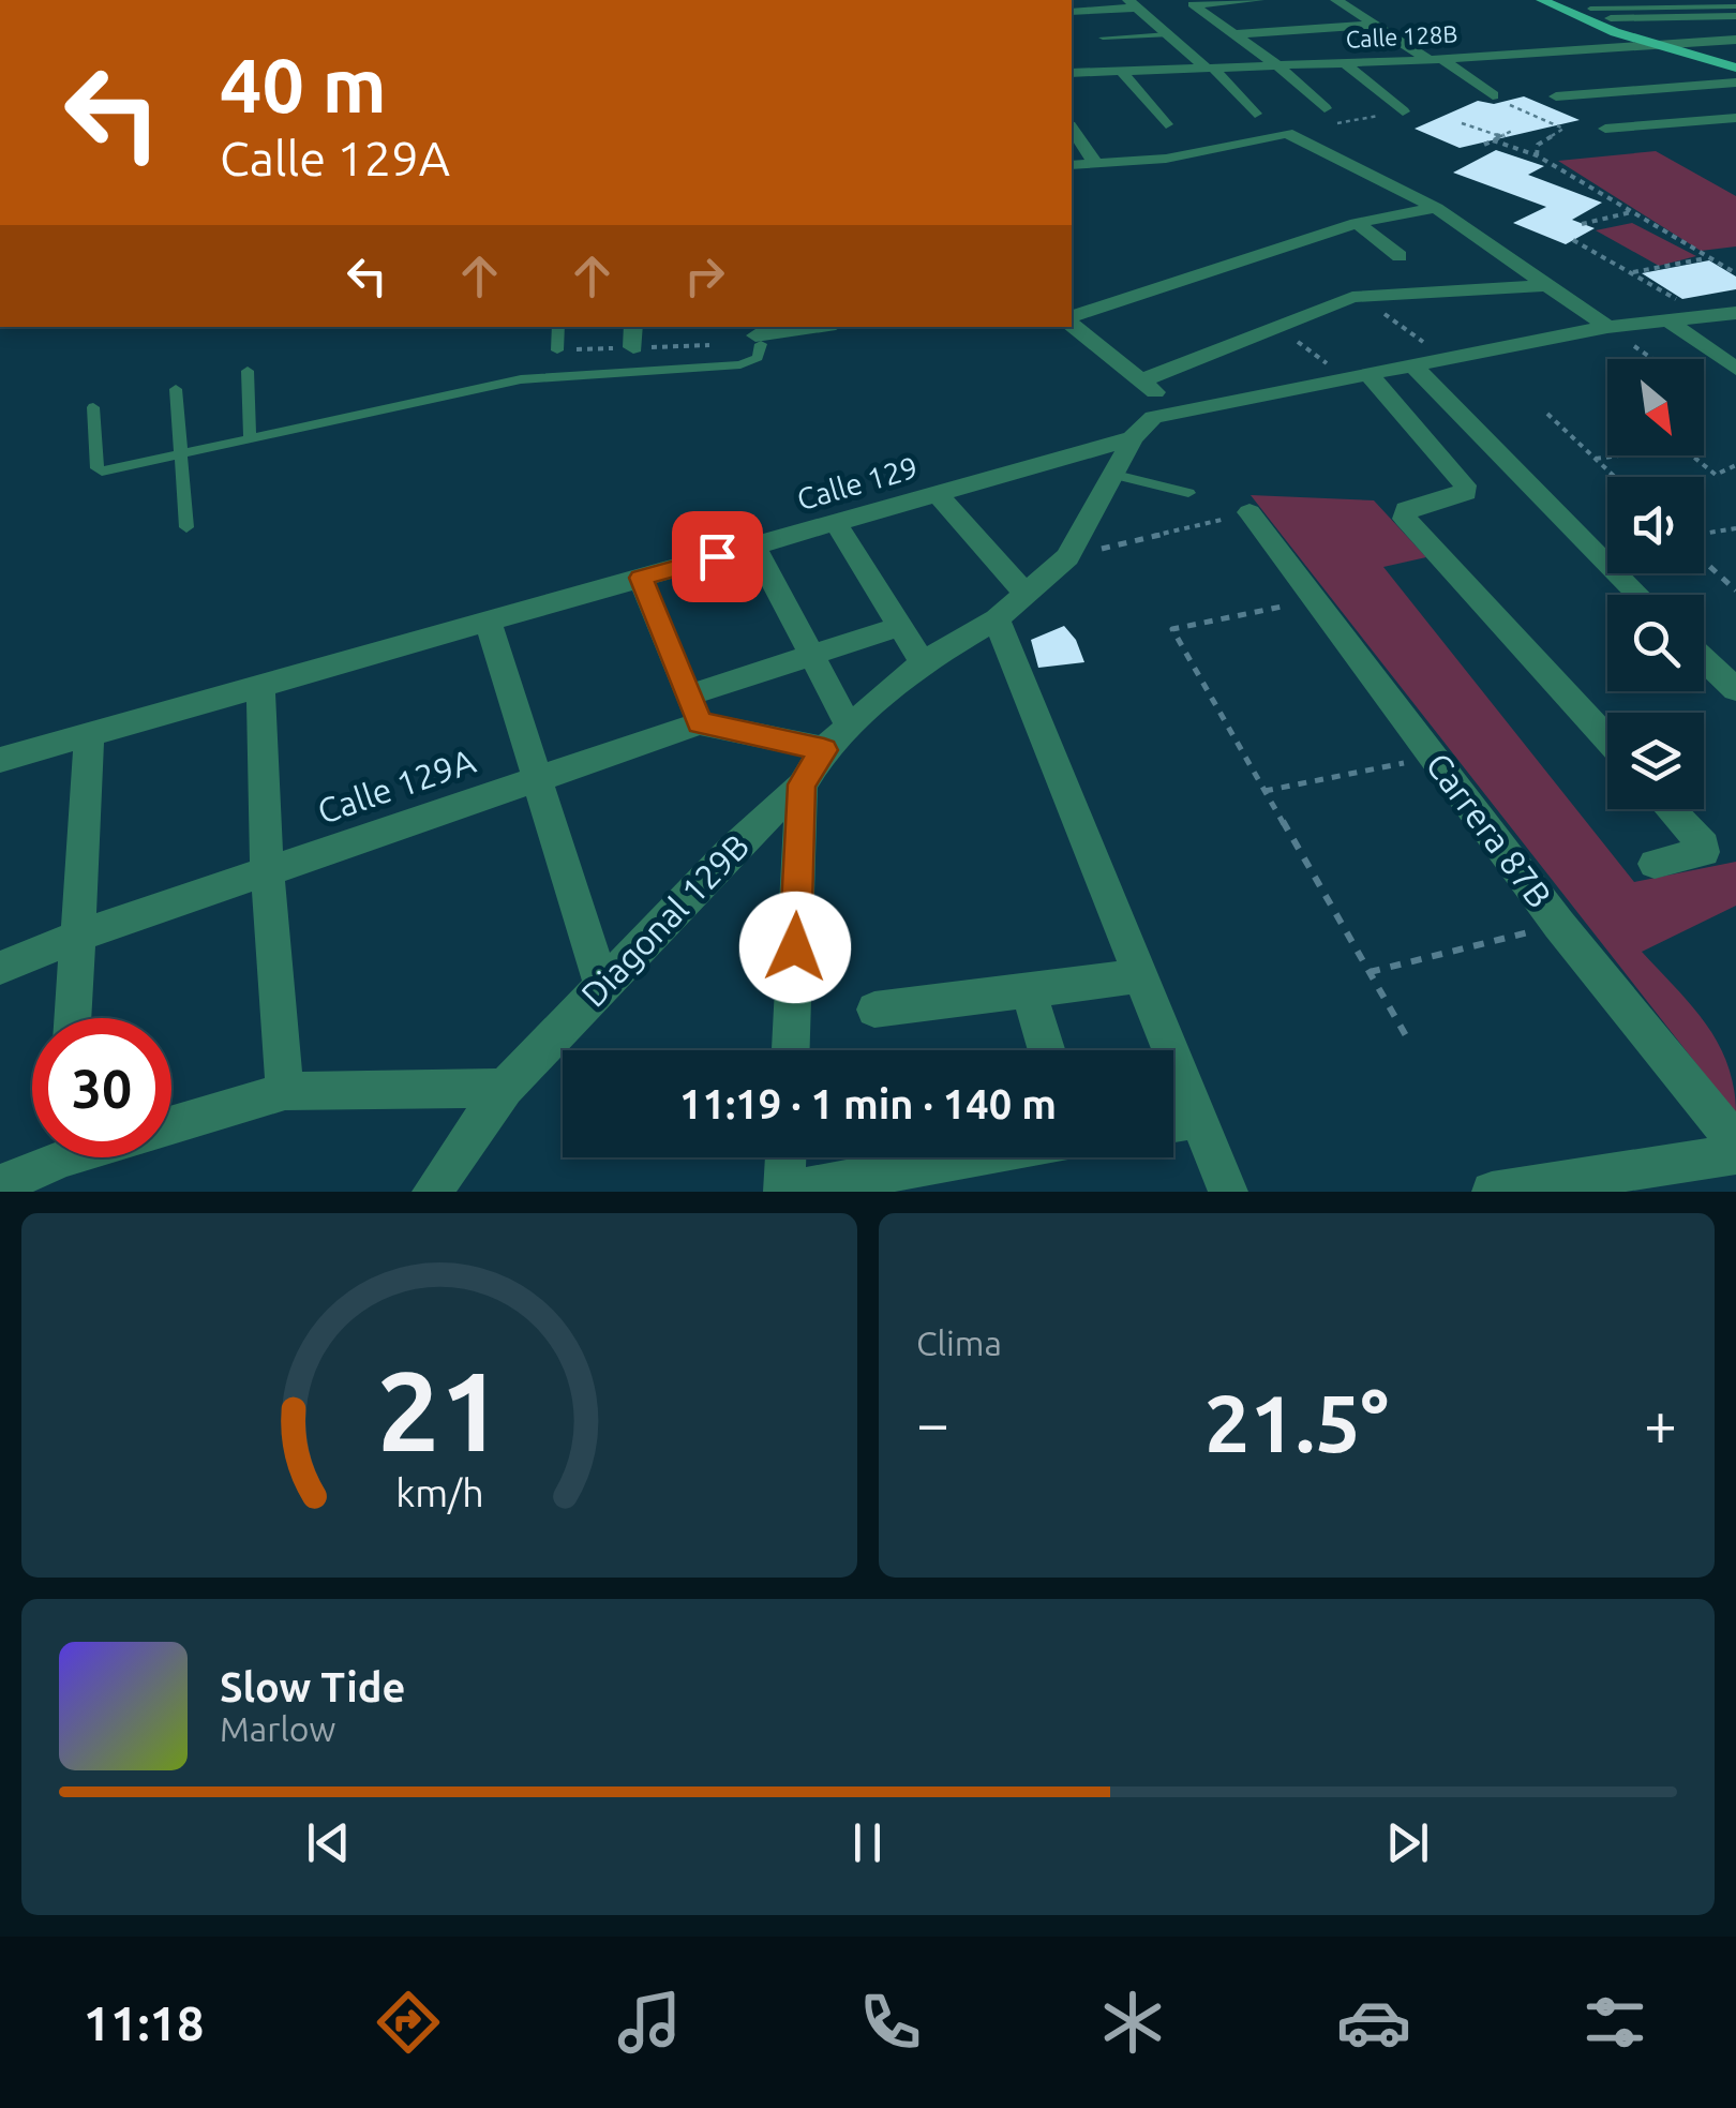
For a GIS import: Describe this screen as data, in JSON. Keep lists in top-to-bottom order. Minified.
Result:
{"streets":{"street":["Calle 128B","Calle 129","Calle 129A","Carrera 87B","Diagonal 129B"]},"crossings":[["Calle 129","Diagonal 129B"]],"north":"bottom right","page":{"turn":["40 m","Calle 129A"],"limit":"30","trip":"11:19 · 1 min · 140 m","tile":"Clima","heat":["−","21.5°","+"],"song":["Slow Tide","Marlow"],"tabs":"11:18","gauge":["21","km/h"]}}
